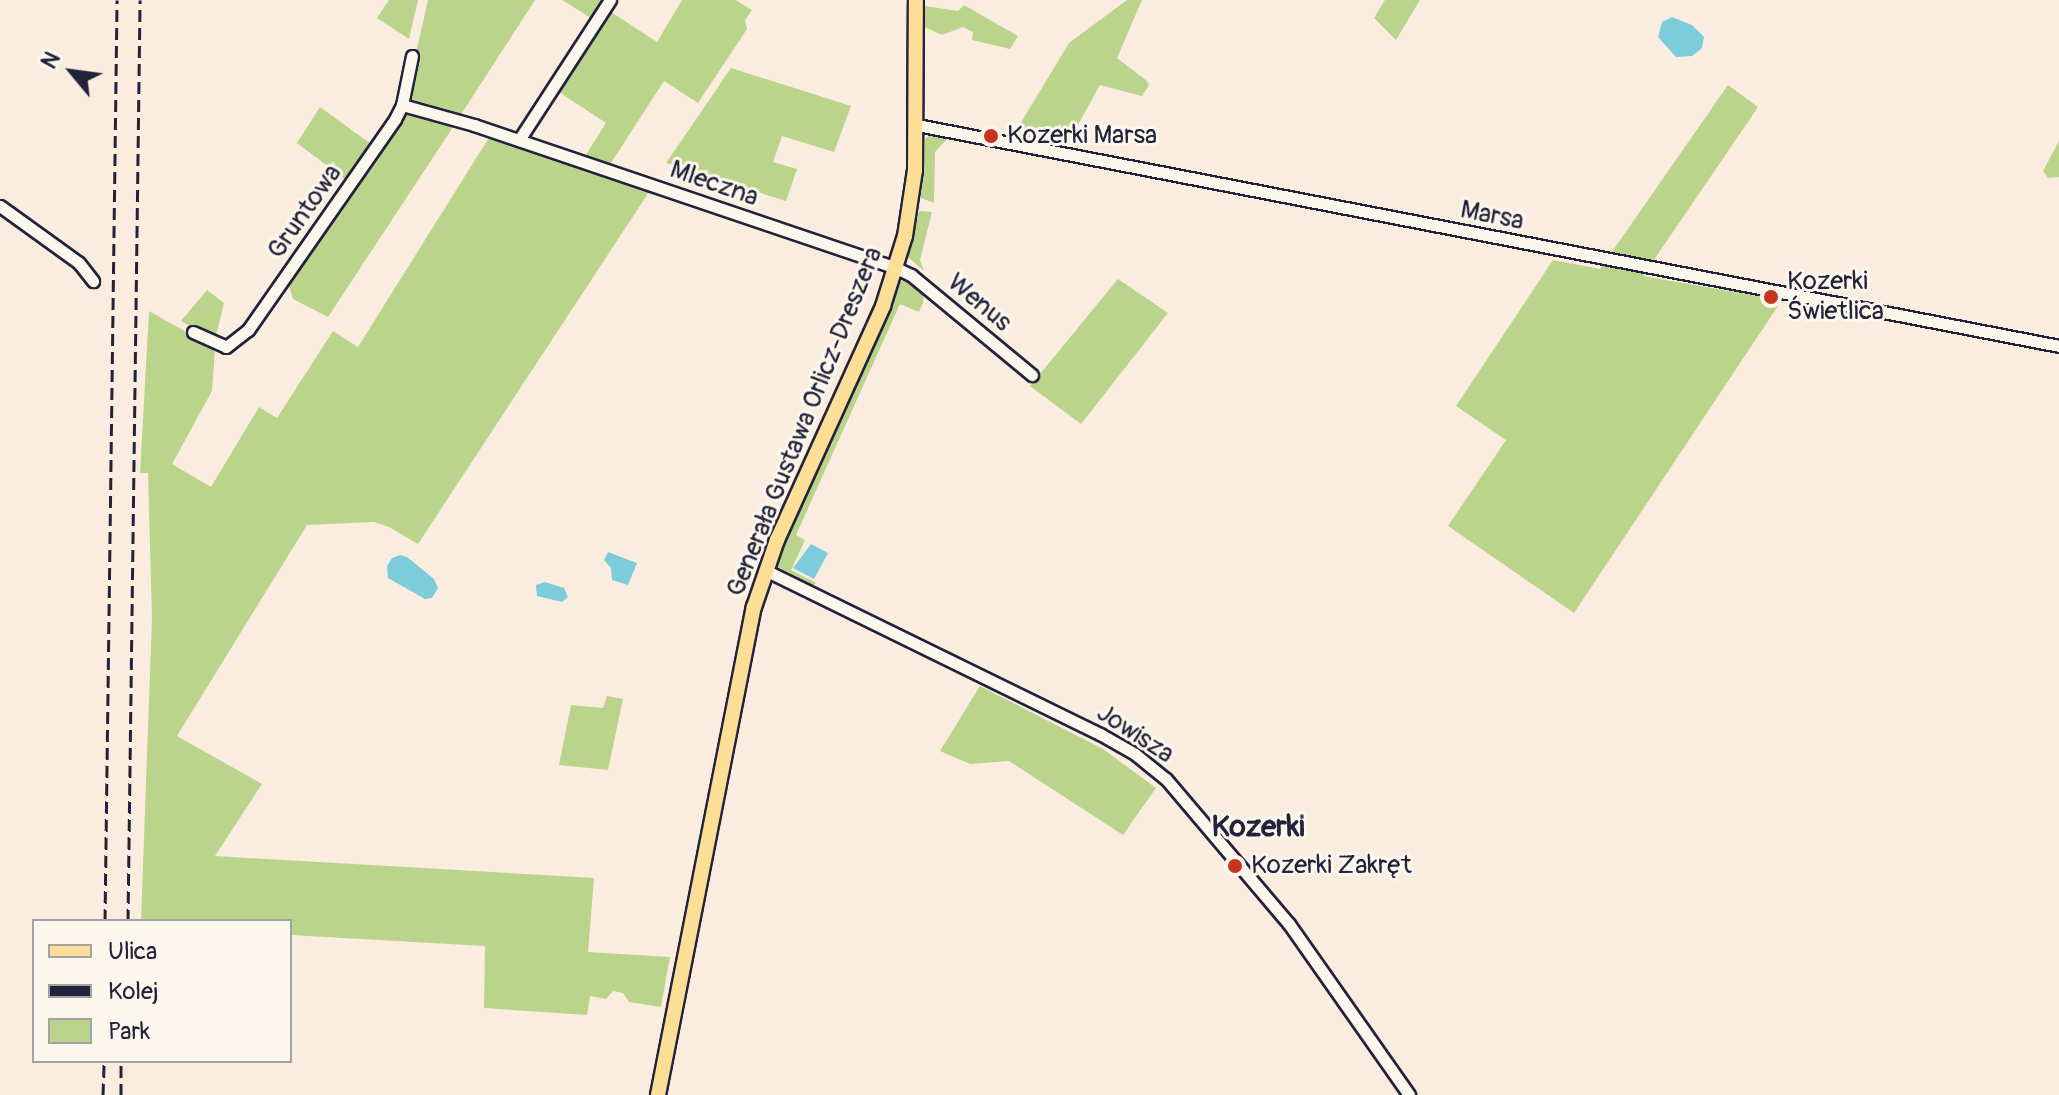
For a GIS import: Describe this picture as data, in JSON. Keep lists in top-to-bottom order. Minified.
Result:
{"streets":{"main road":["Generała Gustawa Orlicz-Dreszera"],"street":["Mleczna","Gruntowa","Marsa","Wenus","Jowisza"]},"crossings":[["Mleczna","Gruntowa"],["Mleczna","Wenus"],["Mleczna","Generała Gustawa Orlicz-Dreszera"],["Marsa","Generała Gustawa Orlicz-Dreszera"],["Wenus","Generała Gustawa Orlicz-Dreszera"],["Generała Gustawa Orlicz-Dreszera","Jowisza"]],"districts":["Kozerki"],"places":["Kozerki Marsa","Kozerki Świetlica","Kozerki Zakręt"],"legend":["Ulica","Kolej","Park"],"north":"top left"}
